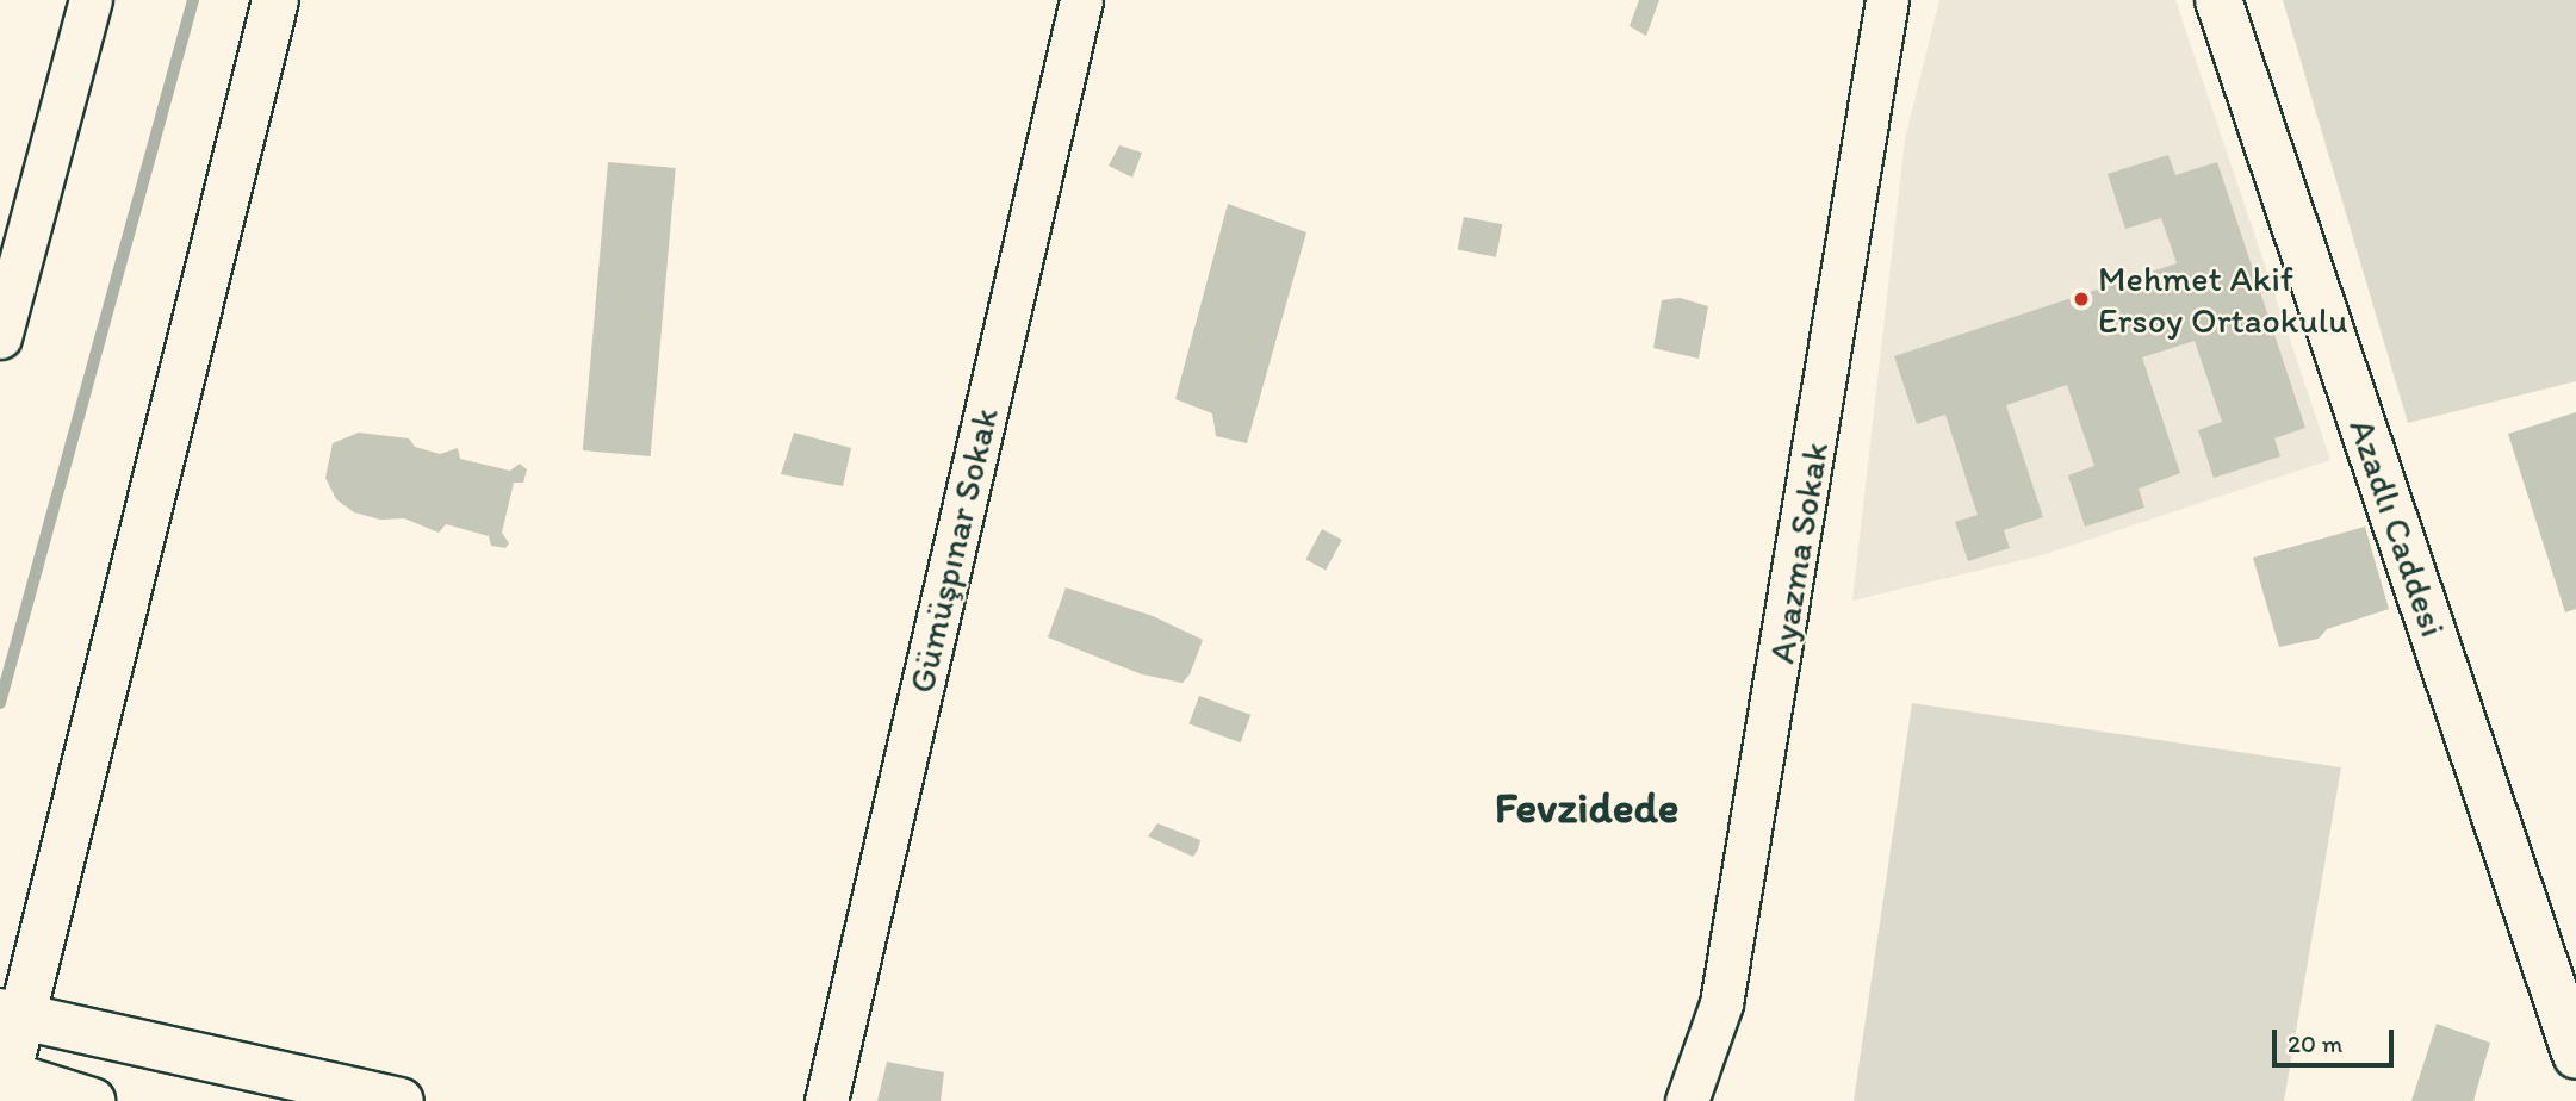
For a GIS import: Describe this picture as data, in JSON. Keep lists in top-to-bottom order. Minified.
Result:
{"streets":{"street":["Azadlı Caddesi","Gümüşpınar Sokak","Ayazma Sokak"]},"districts":["Fevzidede"],"places":["Mehmet Akif Ersoy Ortaokulu"],"scale_bar":"20 m"}
